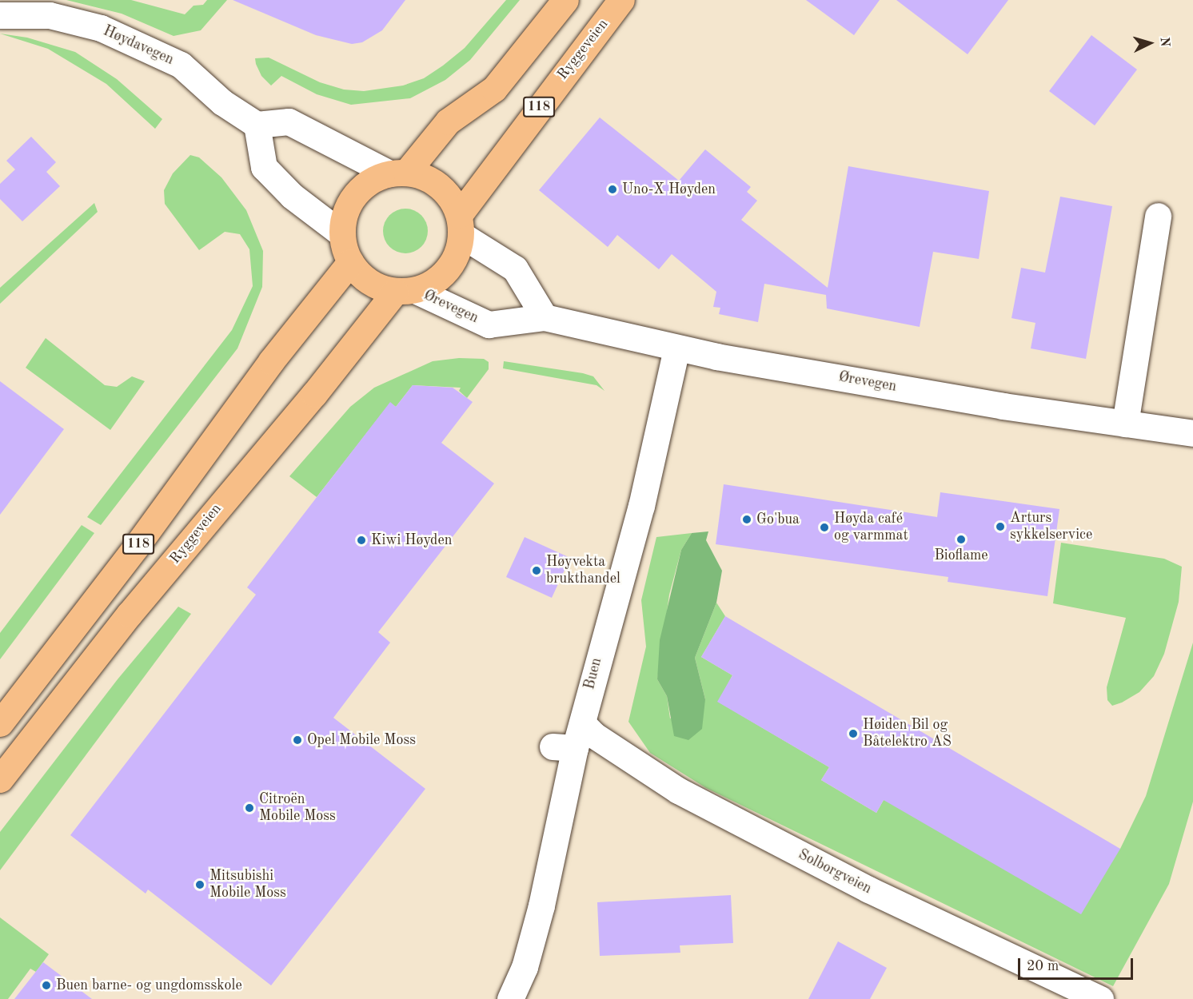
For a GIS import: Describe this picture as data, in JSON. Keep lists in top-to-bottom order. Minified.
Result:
{"streets":{"main road":["Ryggeveien","118"],"street":["Høydavegen","Ørevegen","Buen","Solborgveien"]},"crossings":[["Ryggeveien","118"],["Ryggeveien","Ørevegen"],["118","Ørevegen"],["Ørevegen","Buen"],["Buen","Solborgveien"]],"places":["Uno-X Høyden","Go'bua","Arturs sykkelservice","Høyda café og varmmat","Bioflame","Kiwi Høyden","Høyvekta brukthandel","Høiden Bil og Båtelektro AS","Opel Mobile Moss","Citroën Mobile Moss","Mitsubishi Mobile Moss","Buen barne- og ungdomsskole"],"scale_bar":"20 m","north":"right"}
